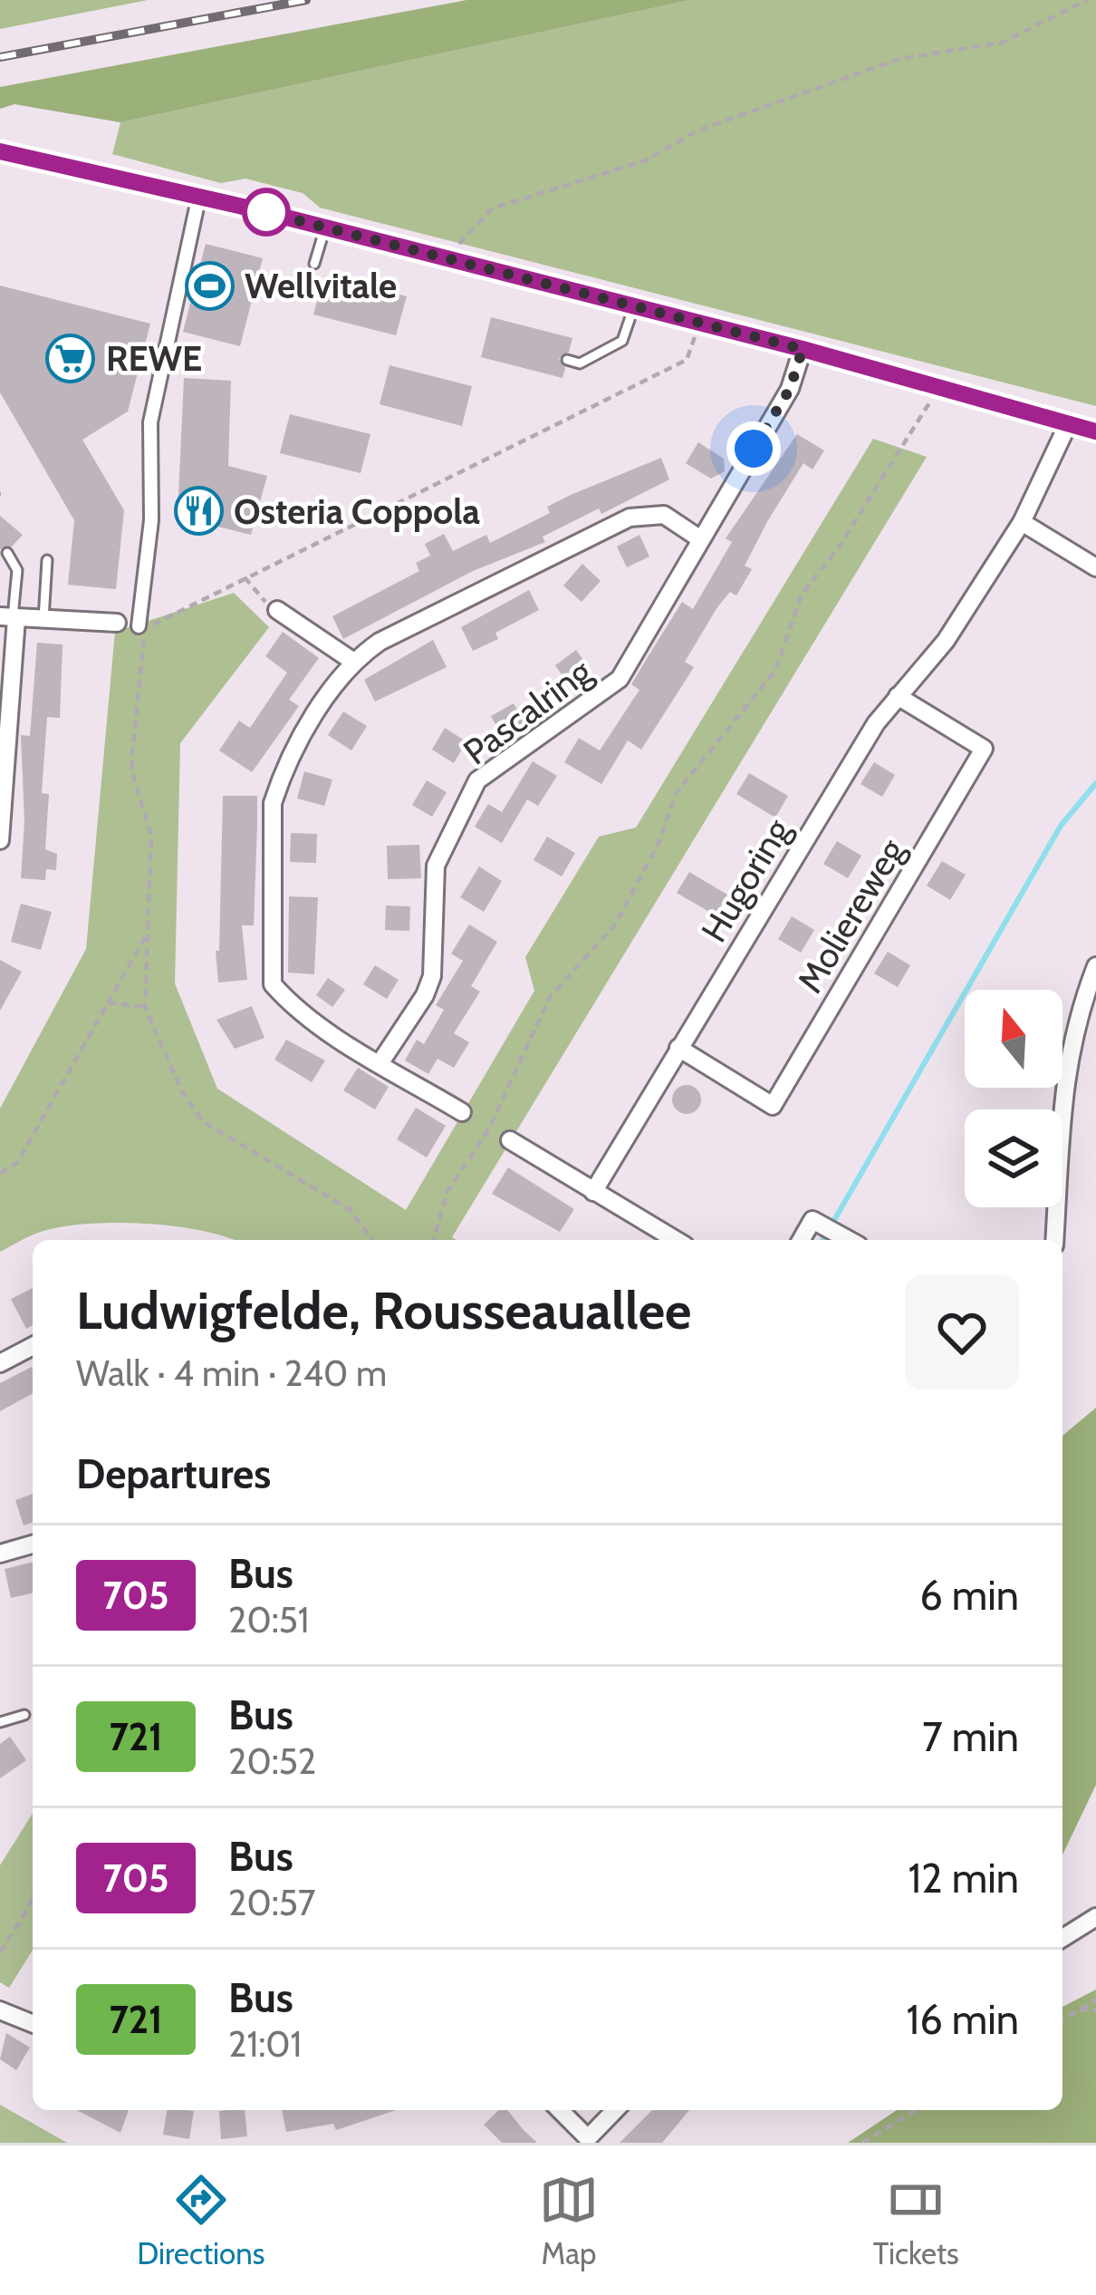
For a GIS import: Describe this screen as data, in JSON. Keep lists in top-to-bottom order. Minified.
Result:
{"streets":{"street":["Pascalring","Hugoring","Moliereweg"]},"crossings":[["Hugoring","Moliereweg"]],"places":{"sports":["Wellvitale"],"supermarket":["REWE"],"restaurant":["Osteria Coppola"]},"lines":["bus line 705"],"north":"top","page":{"heading":[["Ludwigfelde, Rousseauallee","Walk · 4 min · 240 m"],"Departures"],"list":[{"mark":"705","name":"Bus","note":"20:51","value":"6 min"},{"mark":"721","name":"Bus","note":"20:52","value":"7 min"},{"mark":"705","name":"Bus","note":"20:57","value":"12 min"},{"mark":"721","name":"Bus","note":"21:01","value":"16 min"}],"tabs":["Directions","Map","Tickets"]}}
